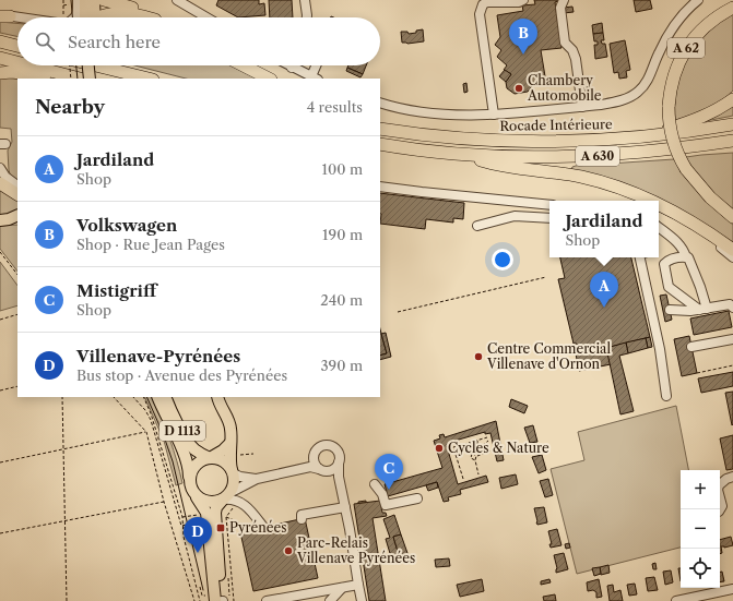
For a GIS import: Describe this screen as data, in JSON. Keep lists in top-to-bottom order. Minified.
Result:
{"streets":{"highway":["A 62","Rocade Intérieure","A 630"],"main road":["D 1113"]},"places":{"other":["Chambery Automobile","Centre Commercial Villenave d'Ornon","Cycles & Nature","Parc-Relais Villenave Pyrénées"],"transit":["Pyrénées"]},"page":{"search":"Search here","pins":["B","A","C","D"],"heading":["Nearby","4 results"],"list":[{"mark":"A","name":"Jardiland","note":"Shop","value":"100 m"},{"mark":"B","name":"Volkswagen","note":"Shop · Rue Jean Pages","value":"190 m"},{"mark":"C","name":"Mistigriff","note":"Shop","value":"240 m"},{"mark":"D","name":"Villenave-Pyrénées","note":"Bus stop · Avenue des Pyrénées","value":"390 m"}],"popup":["Jardiland","Shop"],"map_buttons":["+","−"]}}
